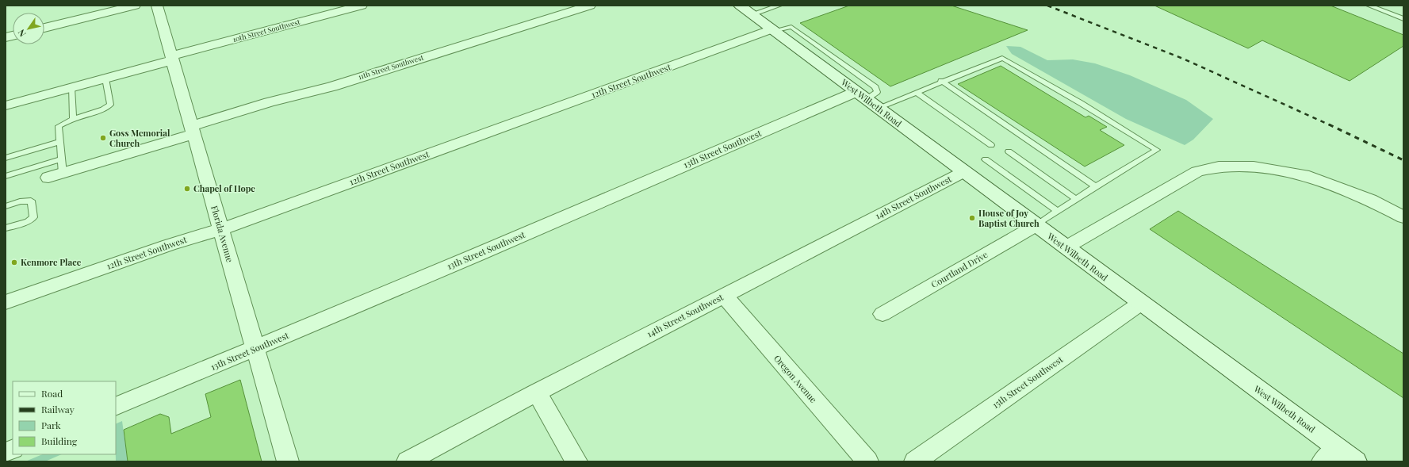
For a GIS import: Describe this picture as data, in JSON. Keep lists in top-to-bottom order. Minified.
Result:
{"streets":{"main road":["West Wilbeth Road"],"street":["10th Street Southwest","11th Street Southwest","12th Street Southwest","13th Street Southwest","14th Street Southwest","Florida Avenue","Courtland Drive","Oregon Avenue","15th Street Southwest"]},"crossings":[["10th Street Southwest","Florida Avenue"],["11th Street Southwest","Florida Avenue"],["12th Street Southwest","West Wilbeth Road"],["12th Street Southwest","Florida Avenue"],["West Wilbeth Road","13th Street Southwest"],["West Wilbeth Road","14th Street Southwest"],["West Wilbeth Road","Courtland Drive"],["West Wilbeth Road","15th Street Southwest"],["13th Street Southwest","Florida Avenue"],["14th Street Southwest","Oregon Avenue"]],"places":["Goss Memorial Church","Chapel of Hope","House of Joy Baptist Church","Kenmore Place"],"legend":["Road","Railway","Park","Building"],"north":"bottom left"}
